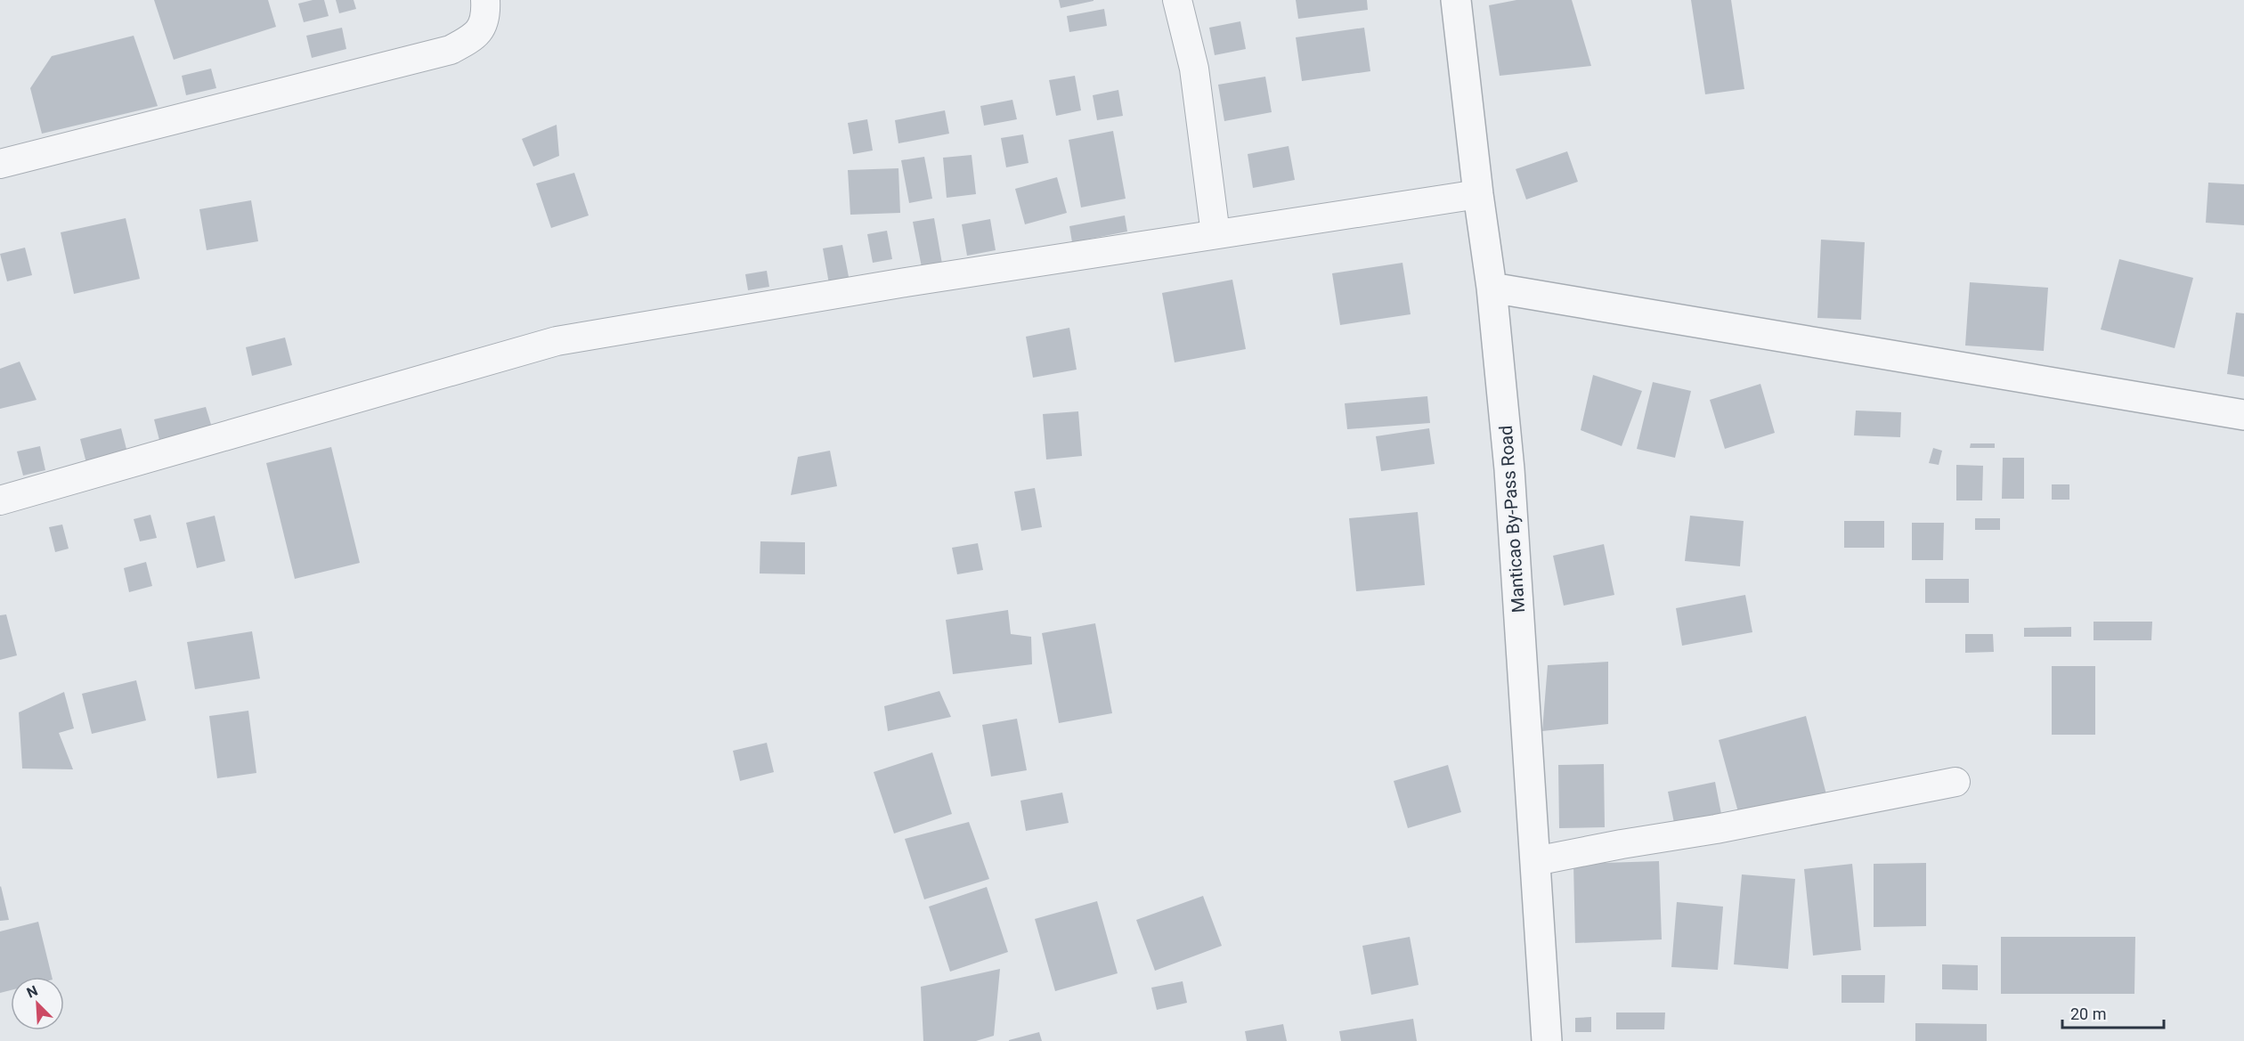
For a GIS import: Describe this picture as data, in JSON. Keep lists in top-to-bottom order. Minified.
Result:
{"streets":{"street":["Manticao By-Pass Road"]},"scale_bar":"20 m","north":"top left"}
